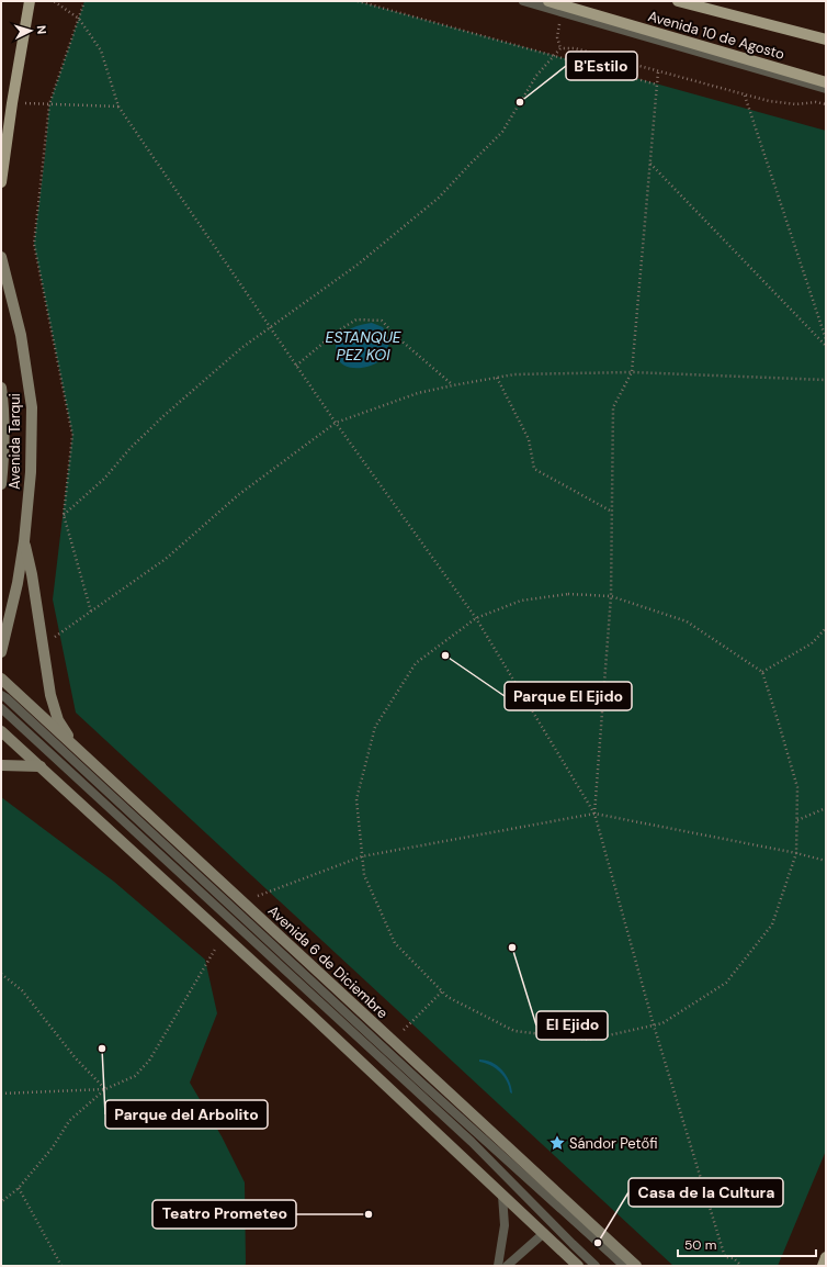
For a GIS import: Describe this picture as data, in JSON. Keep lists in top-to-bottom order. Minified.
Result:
{"streets":{"main road":["Avenida 10 de Agosto","Avenida Tarqui","Avenida 6 de Diciembre"]},"water":["ESTANQUE PEZ KOI"],"places":{"other":["B'Estilo","Parque El Ejido","El Ejido","Parque del Arbolito","Teatro Prometeo","Casa de la Cultura"],"place":["Sándor Petőfi"]},"scale_bar":"50 m","north":"right"}
